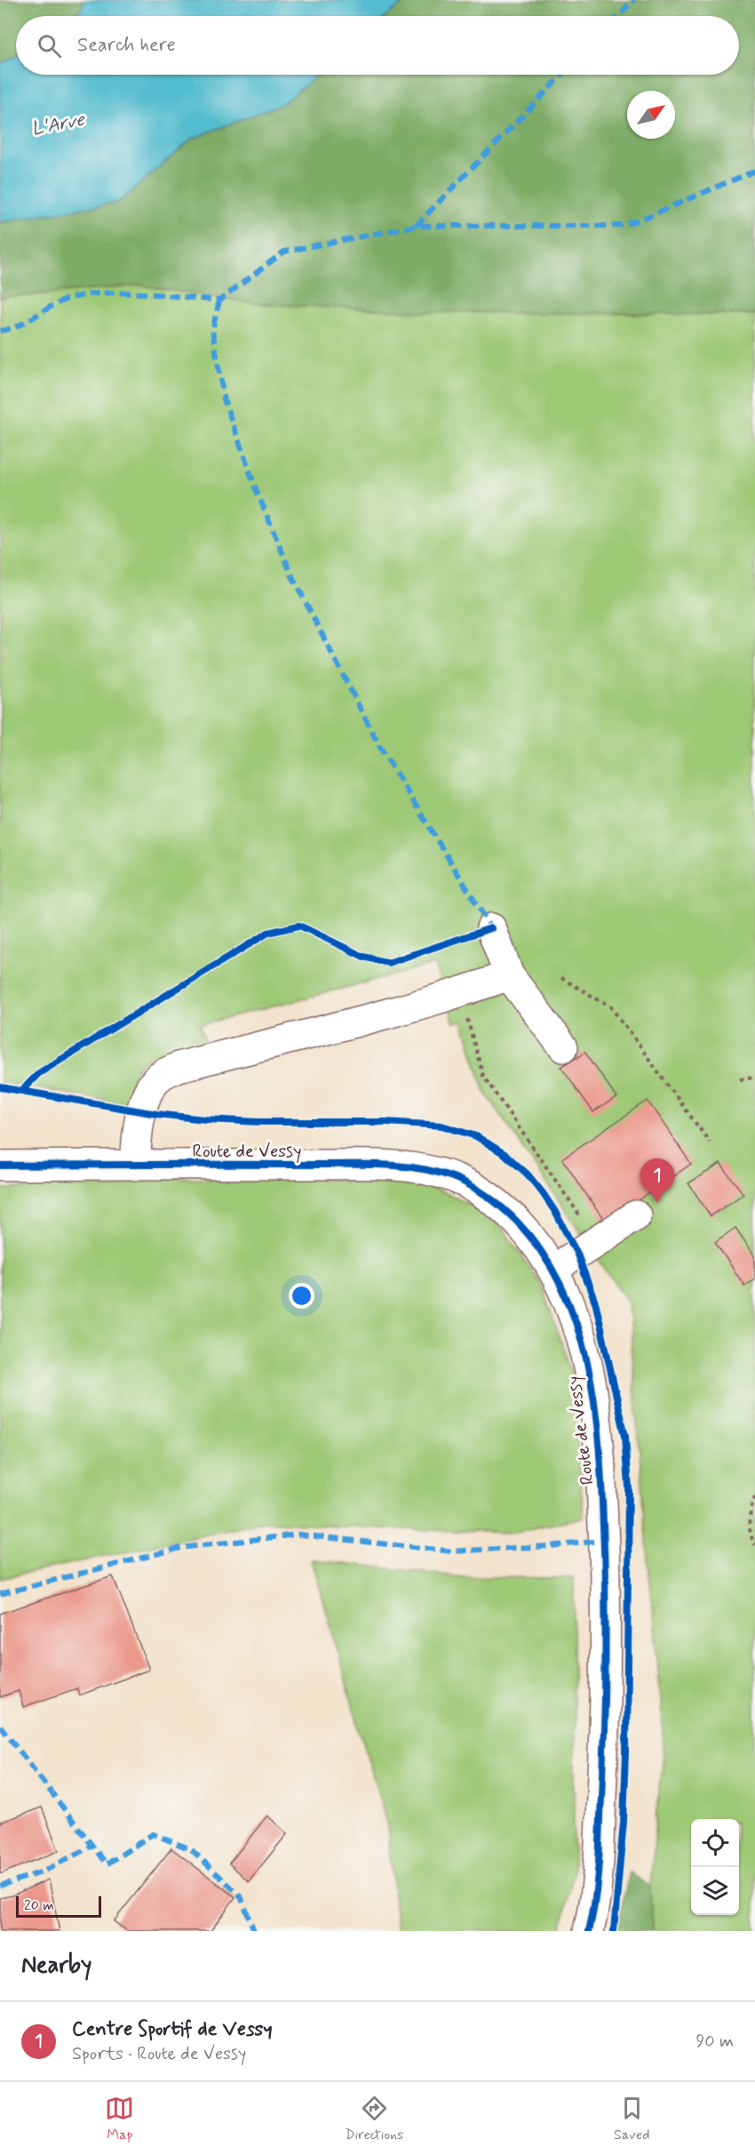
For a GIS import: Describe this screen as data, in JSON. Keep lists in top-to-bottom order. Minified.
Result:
{"streets":{"street":["Route de Vessy"]},"water":["L'Arve"],"scale_bar":"20 m","north":"top right","page":{"search":"Search here","pins":"1","scale":"20 m","heading":"Nearby","list":[{"mark":"1","name":"Centre Sportif de Vessy","note":"Sports · Route de Vessy","value":"90 m"}],"nav":["Map","Directions","Saved"]}}
